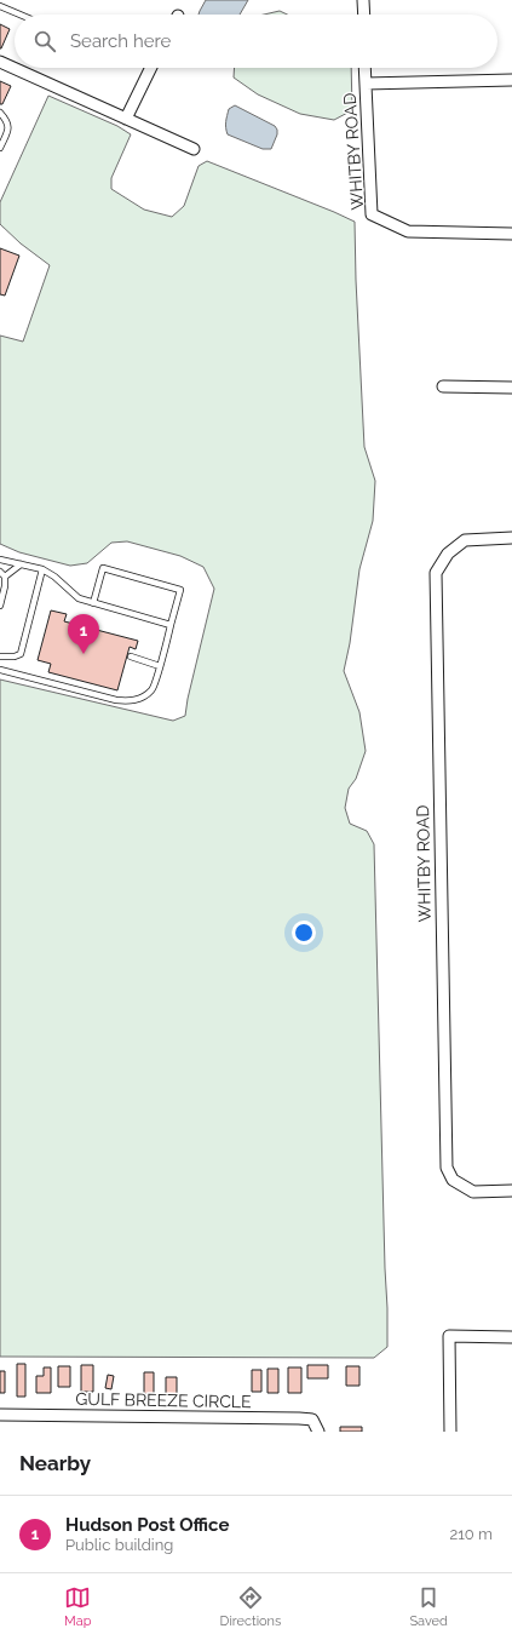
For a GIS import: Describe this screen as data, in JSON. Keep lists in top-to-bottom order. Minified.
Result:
{"streets":{"street":["WHITBY ROAD","GULF BREEZE CIRCLE"]},"page":{"search":"Search here","pins":"1","heading":"Nearby","list":[{"mark":"1","name":"Hudson Post Office","note":"Public building","value":"210 m"}],"nav":["Map","Directions","Saved"]}}
